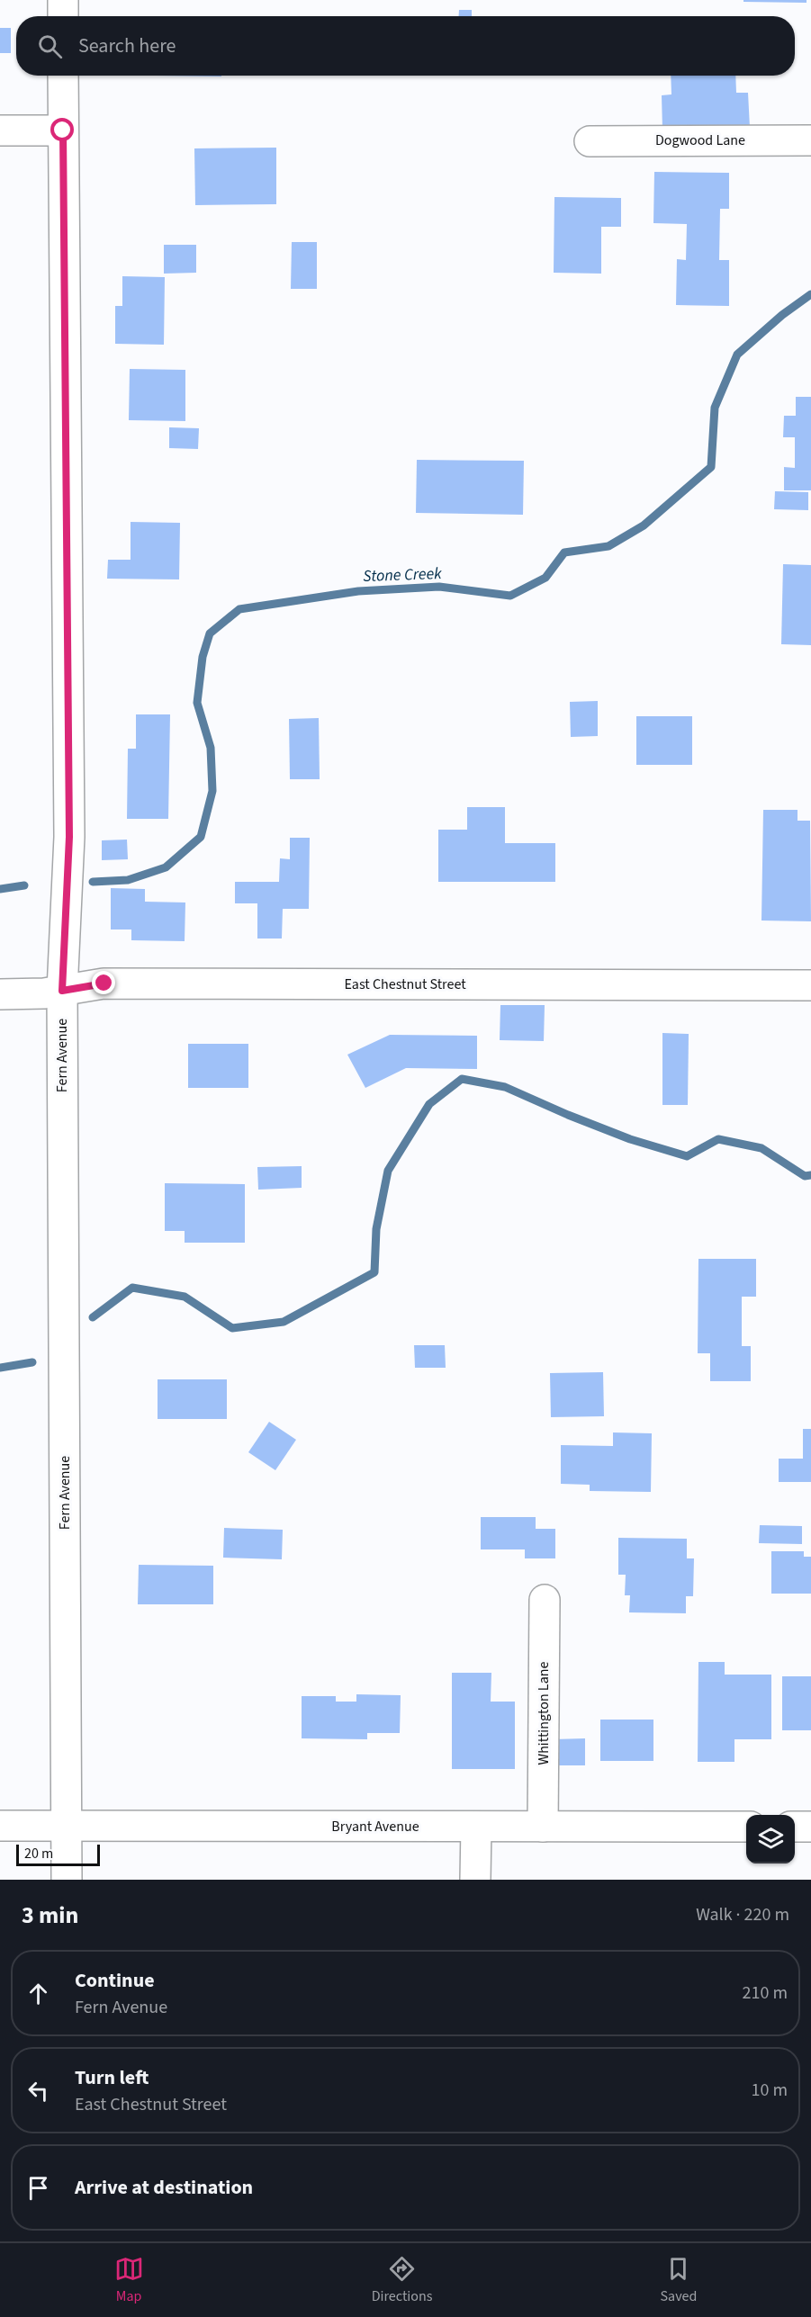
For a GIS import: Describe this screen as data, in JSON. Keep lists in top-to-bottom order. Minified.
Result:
{"streets":{"main road":["Dogwood Lane","East Chestnut Street","Fern Avenue","Whittington Lane","Bryant Avenue"]},"crossings":[["East Chestnut Street","Fern Avenue"],["Fern Avenue","Bryant Avenue"],["Whittington Lane","Bryant Avenue"]],"water":["Stone Creek"],"scale_bar":"20 m","page":{"search":"Search here","scale":"20 m","heading":["3 min","Walk · 220 m"],"list":[["Continue","Fern Avenue","210 m"],["Turn left","East Chestnut Street","10 m"],"Arrive at destination"],"nav":["Map","Directions","Saved"]}}
